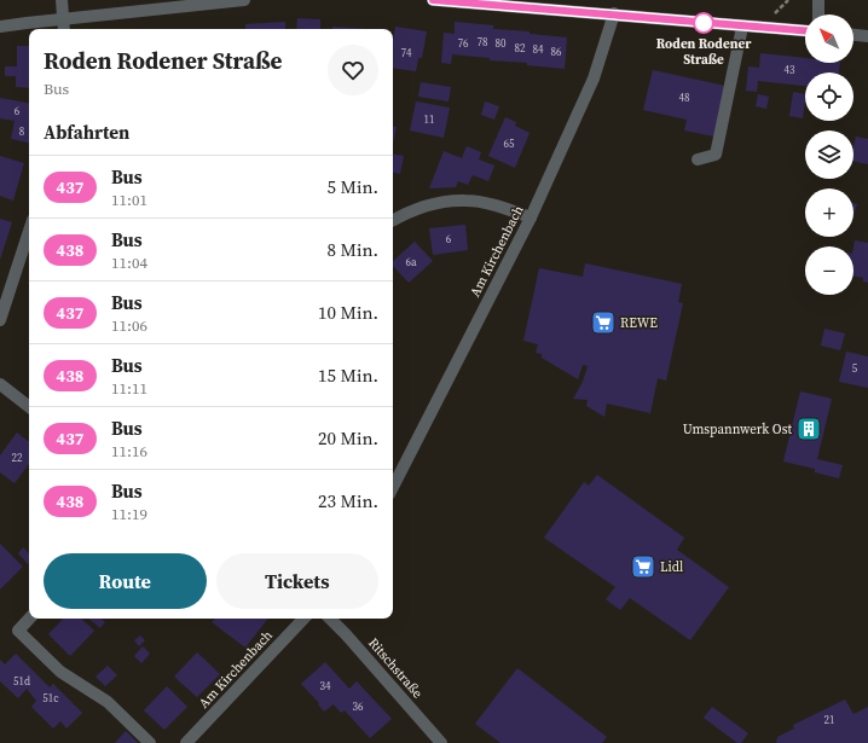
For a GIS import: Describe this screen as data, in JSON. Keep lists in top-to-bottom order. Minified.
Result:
{"streets":{"street":["Am Kirchenbach","Ritschstraße"]},"places":{"other":["Roden Rodener Straße"],"supermarket":["REWE","Lidl"],"building":["Umspannwerk Ost"]},"lines":["bus line 437"],"house_numbers":["78","76","80","82","84","86","74","43","48","6","11","8","65","6","6a","5","22","51d","34","51c","36","21"],"north":"top left","page":{"map_buttons":["+","−"],"heading":[["Roden Rodener Straße","Bus"],"Abfahrten"],"list":[{"mark":"437","name":"Bus","note":"11:01","value":"5 Min."},{"mark":"438","name":"Bus","note":"11:04","value":"8 Min."},{"mark":"437","name":"Bus","note":"11:06","value":"10 Min."},{"mark":"438","name":"Bus","note":"11:11","value":"15 Min."},{"mark":"437","name":"Bus","note":"11:16","value":"20 Min."},{"mark":"438","name":"Bus","note":"11:19","value":"23 Min."}],"buttons":["Route","Tickets"]}}
